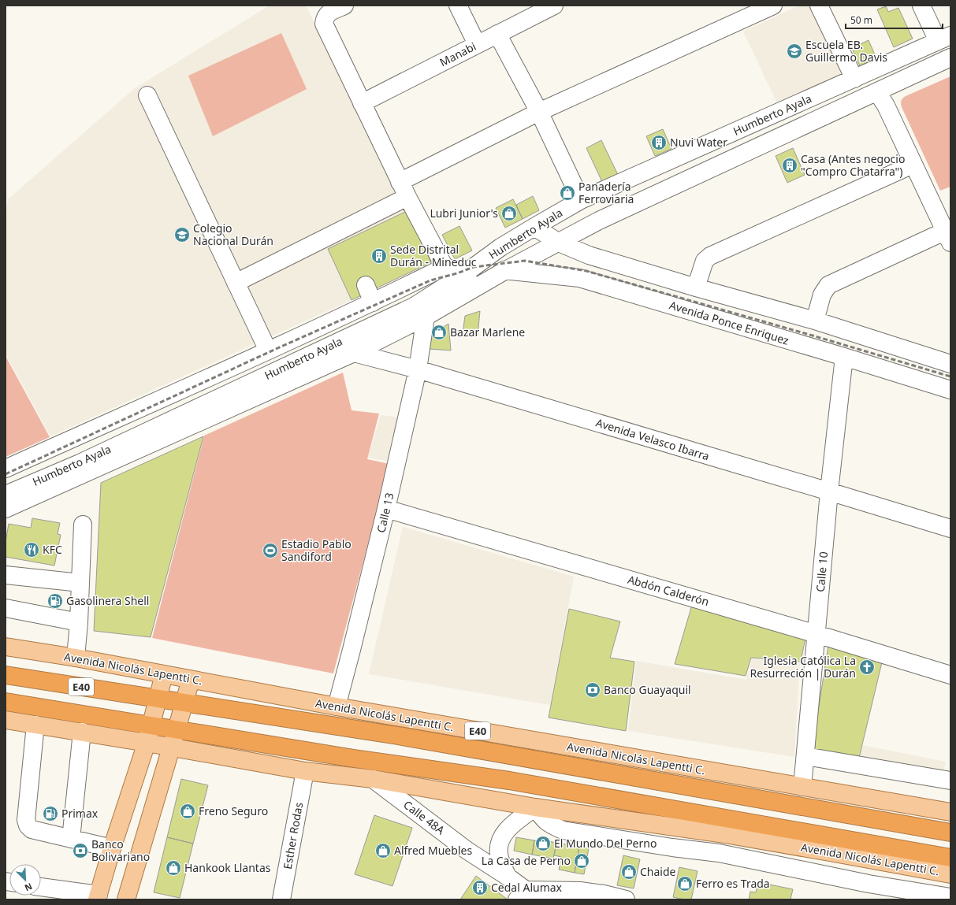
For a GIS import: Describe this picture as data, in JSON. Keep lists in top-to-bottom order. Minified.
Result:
{"streets":{"highway":["Avenida Nicolás Lapentti C.","E40"],"street":["Manabi","Humberto Ayala","Avenida Ponce Enriquez","Avenida Velasco Ibarra","Calle 13","Calle 10","Abdón Calderón","Calle 48A","Esther Rodas"]},"crossings":[["Humberto Ayala","Avenida Ponce Enriquez"],["Humberto Ayala","Avenida Velasco Ibarra"],["Humberto Ayala","Calle 13"],["Avenida Ponce Enriquez","Calle 10"],["Avenida Velasco Ibarra","Calle 13"],["Avenida Velasco Ibarra","Calle 10"],["Calle 13","Abdón Calderón"],["Calle 13","Avenida Nicolás Lapentti C."],["Calle 10","Abdón Calderón"],["Calle 10","Avenida Nicolás Lapentti C."],["Avenida Nicolás Lapentti C.","Calle 48A"],["Avenida Nicolás Lapentti C.","Esther Rodas"]],"places":{"school or university":["Escuela EB. Guillermo Davis","Colegio Nacional Durán"],"building":["Nuvi Water","Casa (Antes negocio \"Compro Chatarra\")","Sede Distrital Durán - Mineduc","Cedal Alumax"],"shop":["Panadería Ferroviaria","Lubri Junior's","Bazar Marlene","Freno Seguro","El Mundo Del Perno","Alfred Muebles","La Casa de Perno","Hankook Llantas","Chaide","Ferro es Trada"],"restaurant":["KFC"],"sports":["Estadio Pablo Sandiford"],"fuel station":["Gasolinera Shell","Primax"],"church":["Iglesia Católica La Resurreción | Durán"],"bank":["Banco Guayaquil","Banco Bolivariano"]},"scale_bar":"50 m","north":"bottom right"}
